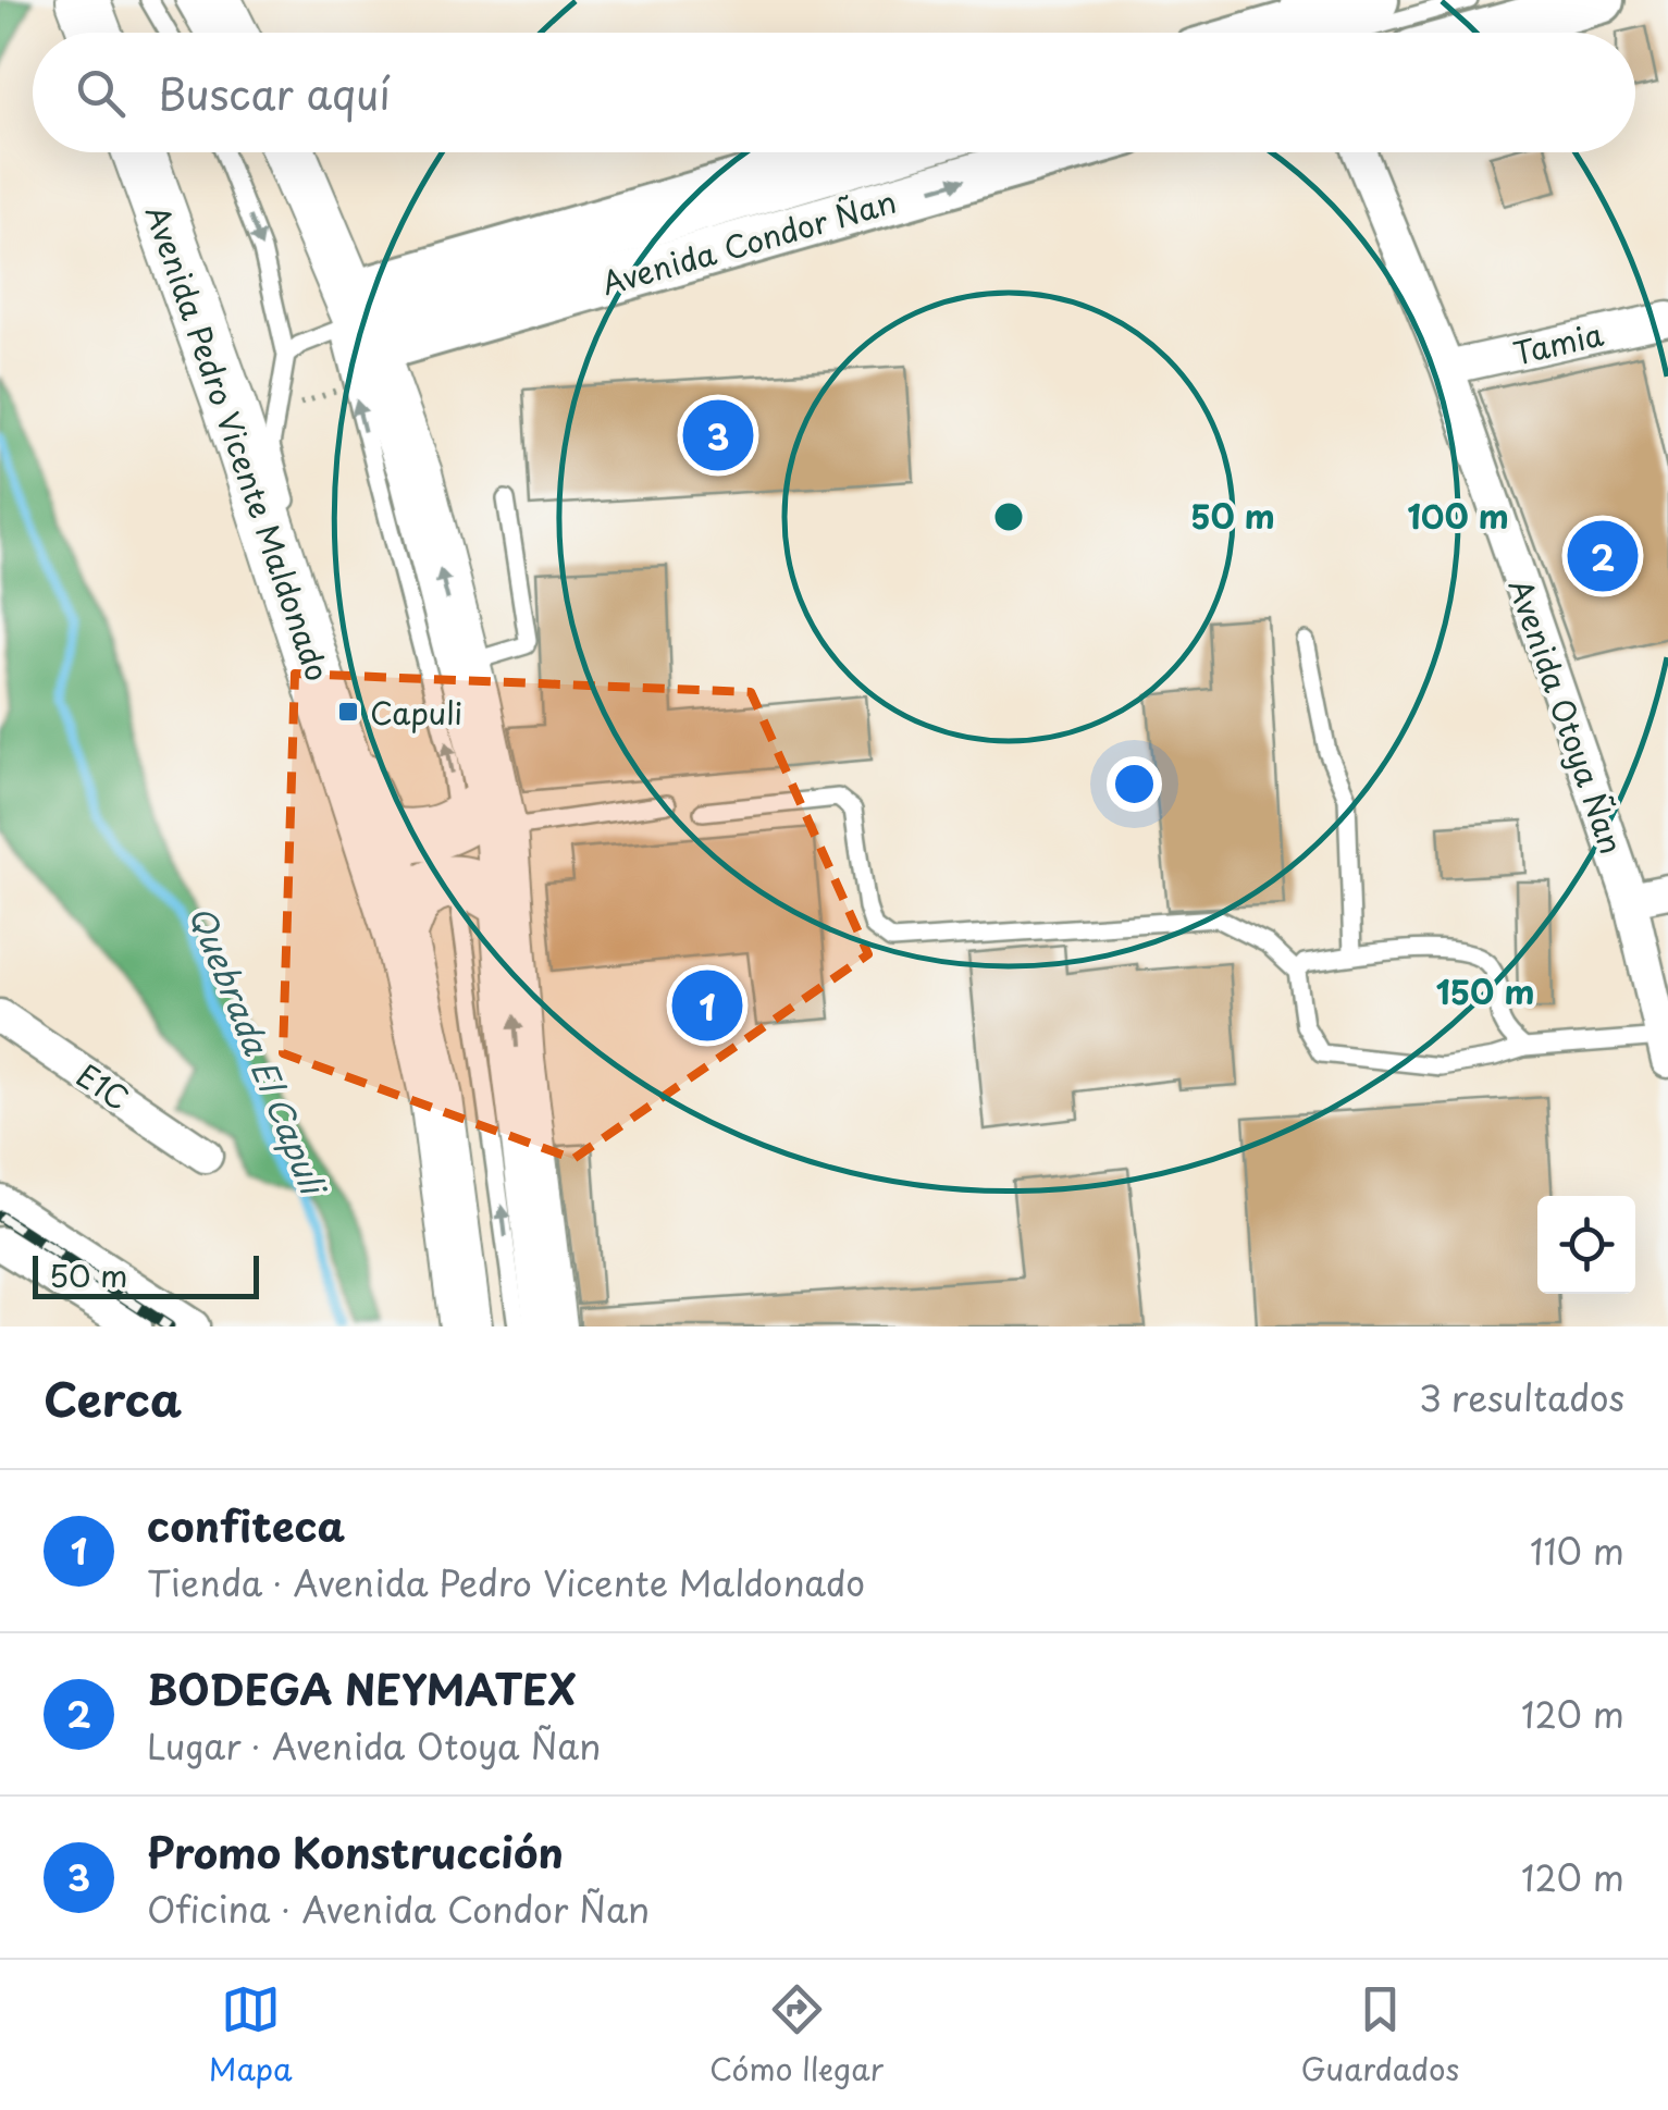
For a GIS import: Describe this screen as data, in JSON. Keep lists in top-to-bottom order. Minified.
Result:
{"streets":{"main road":["Avenida Condor Ñan","Avenida Pedro Vicente Maldonado"],"street":["Tamia","Avenida Otoya Ñan","E1C"]},"crossings":[["Avenida Condor Ñan","Avenida Pedro Vicente Maldonado"],["Tamia","Avenida Otoya Ñan"]],"water":["Quebrada El Capuli"],"places":{"transit":["Capuli"]},"scale_bar":"50 m","page":{"search":"Buscar aquí","pins":["3","2","1"],"scale":"50 m","heading":["Cerca","3 resultados"],"list":[{"mark":"1","name":"confiteca","note":"Tienda · Avenida Pedro Vicente Maldonado","value":"110 m"},{"mark":"2","name":"BODEGA NEYMATEX","note":"Lugar · Avenida Otoya Ñan","value":"120 m"},{"mark":"3","name":"Promo Konstrucción","note":"Oficina · Avenida Condor Ñan","value":"120 m"}],"nav":["Mapa","Cómo llegar","Guardados"]},"rings":["50 m","100 m","150 m"]}
